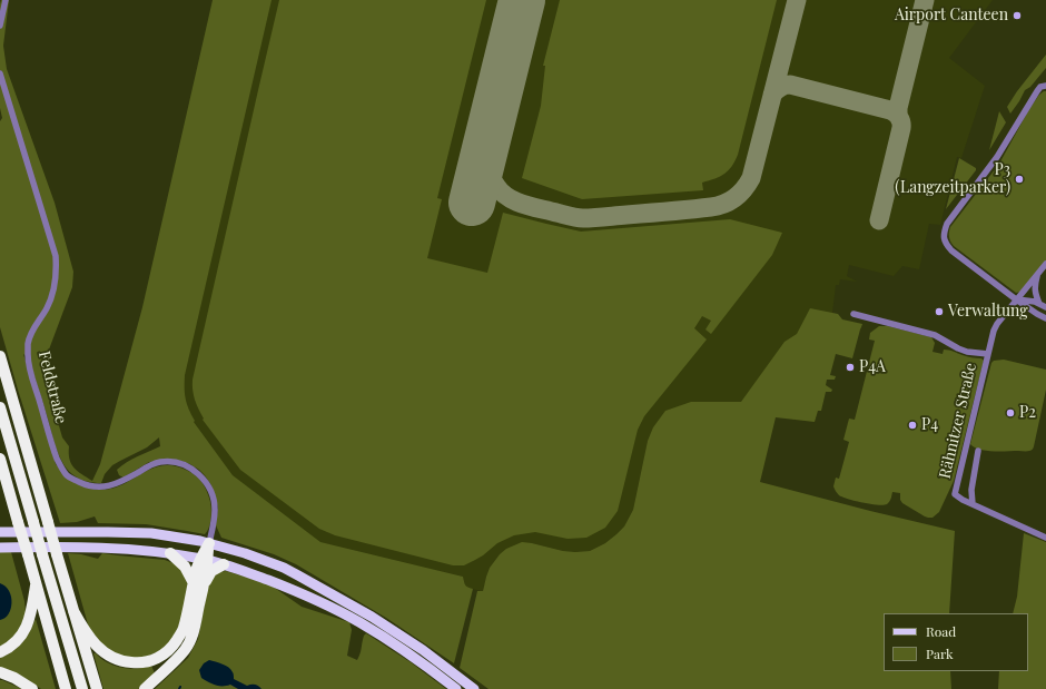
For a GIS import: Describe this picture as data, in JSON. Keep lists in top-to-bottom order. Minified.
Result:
{"streets":{"street":["Feldstraße","Rähnitzer Straße"]},"places":["Airport Canteen","P3 (Langzeitparker)","Verwaltung","P4A","P2","P4"],"legend":["Road","Park"]}
